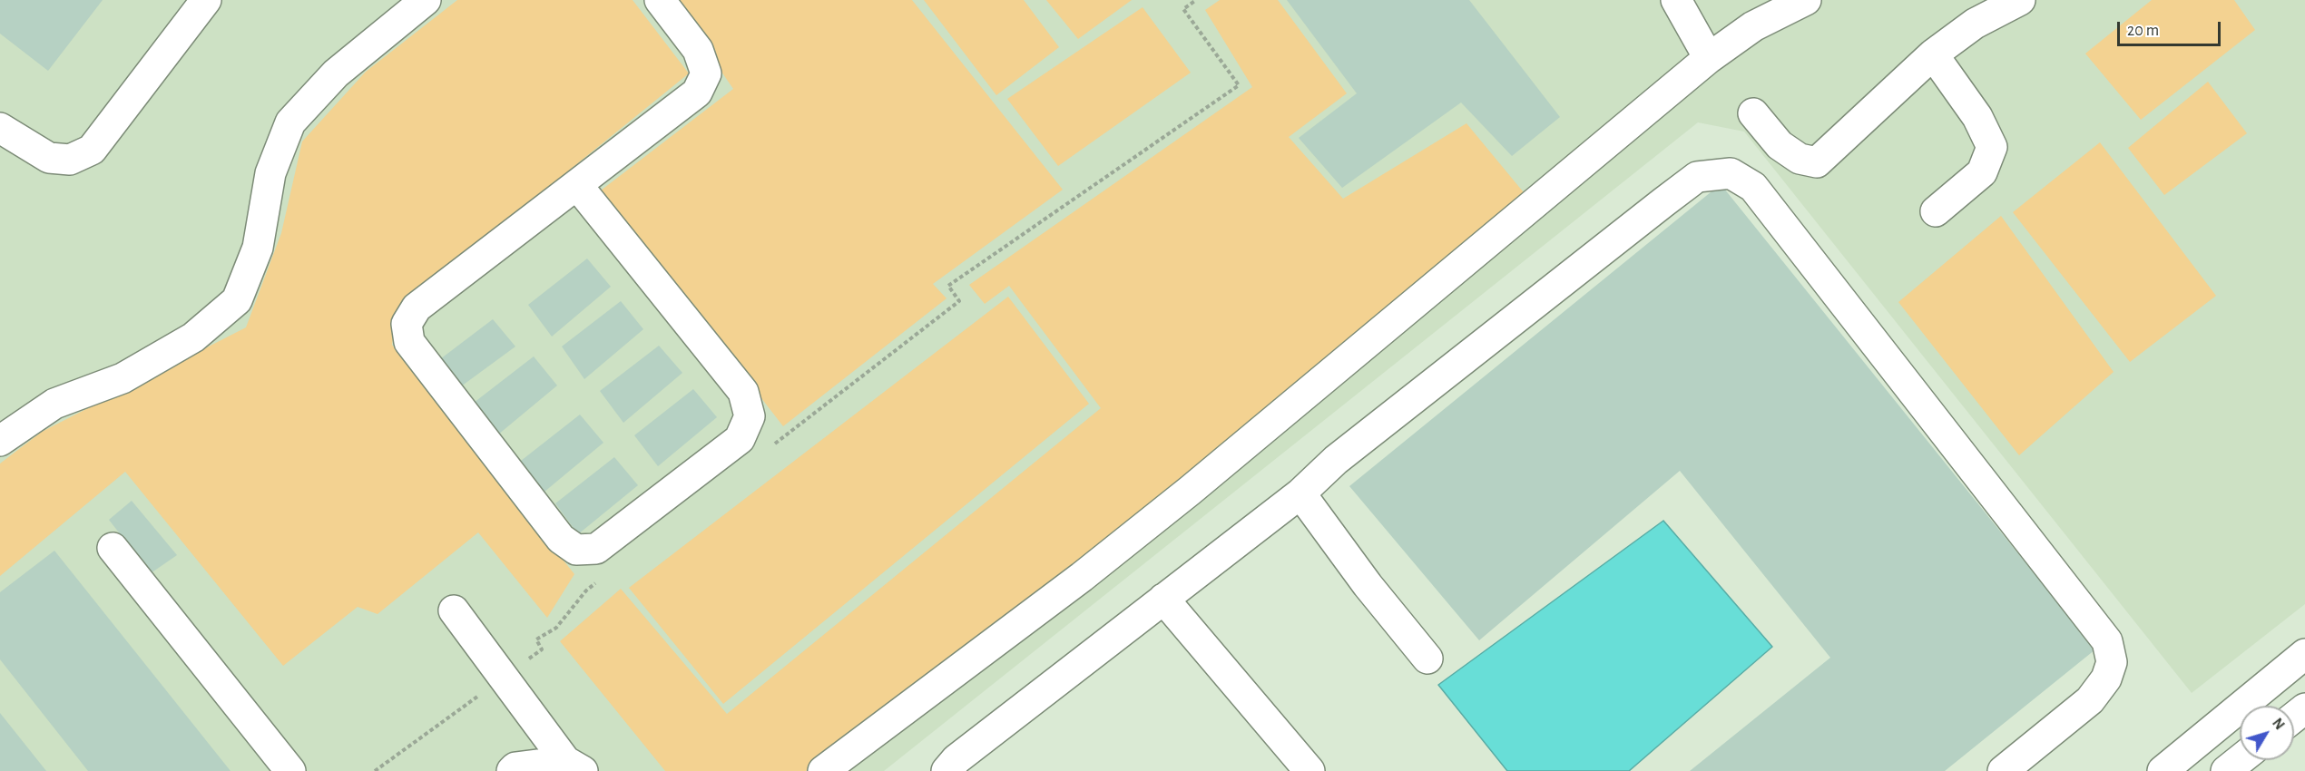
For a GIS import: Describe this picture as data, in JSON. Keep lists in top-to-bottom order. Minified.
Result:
{"scale_bar":"20 m","north":"top right"}
